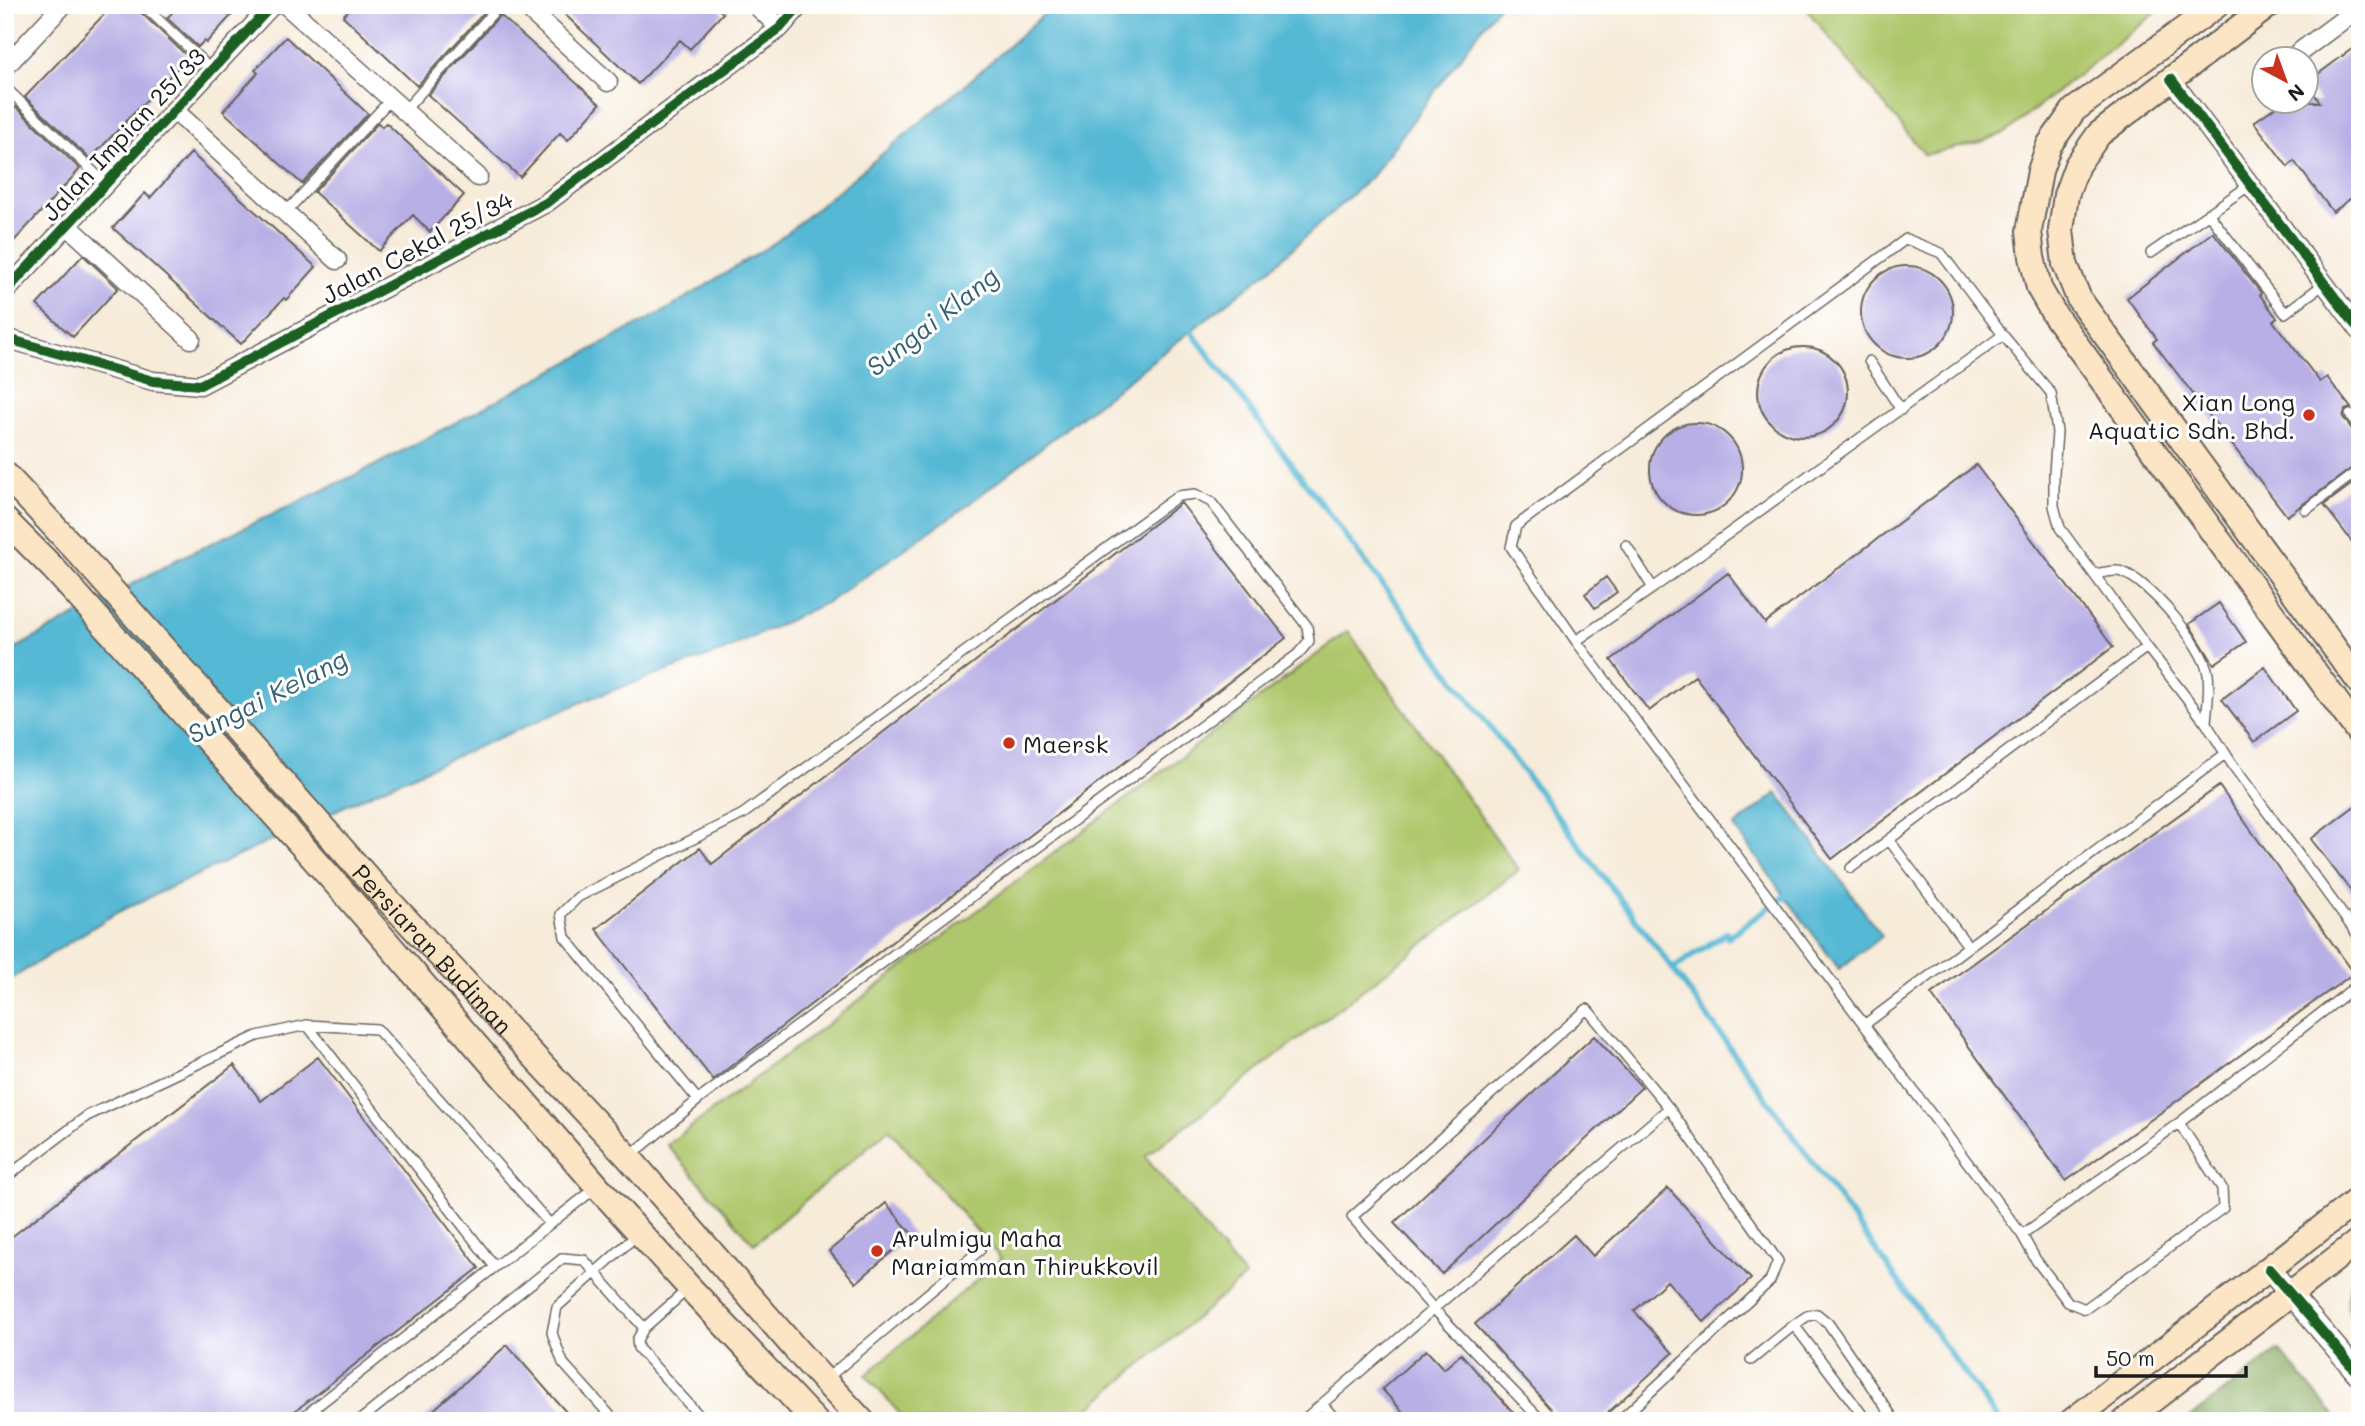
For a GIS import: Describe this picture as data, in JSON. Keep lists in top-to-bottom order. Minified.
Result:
{"streets":{"main road":["Persiaran Budiman"],"street":["Jalan Impian 25/33","Jalan Cekal 25/34"]},"water":["Sungai Klang","Sungai Kelang"],"places":["Xian Long Aquatic Sdn. Bhd.","Maersk","Arulmigu Maha Mariamman Thirukkovil"],"scale_bar":"50 m","north":"bottom right"}
